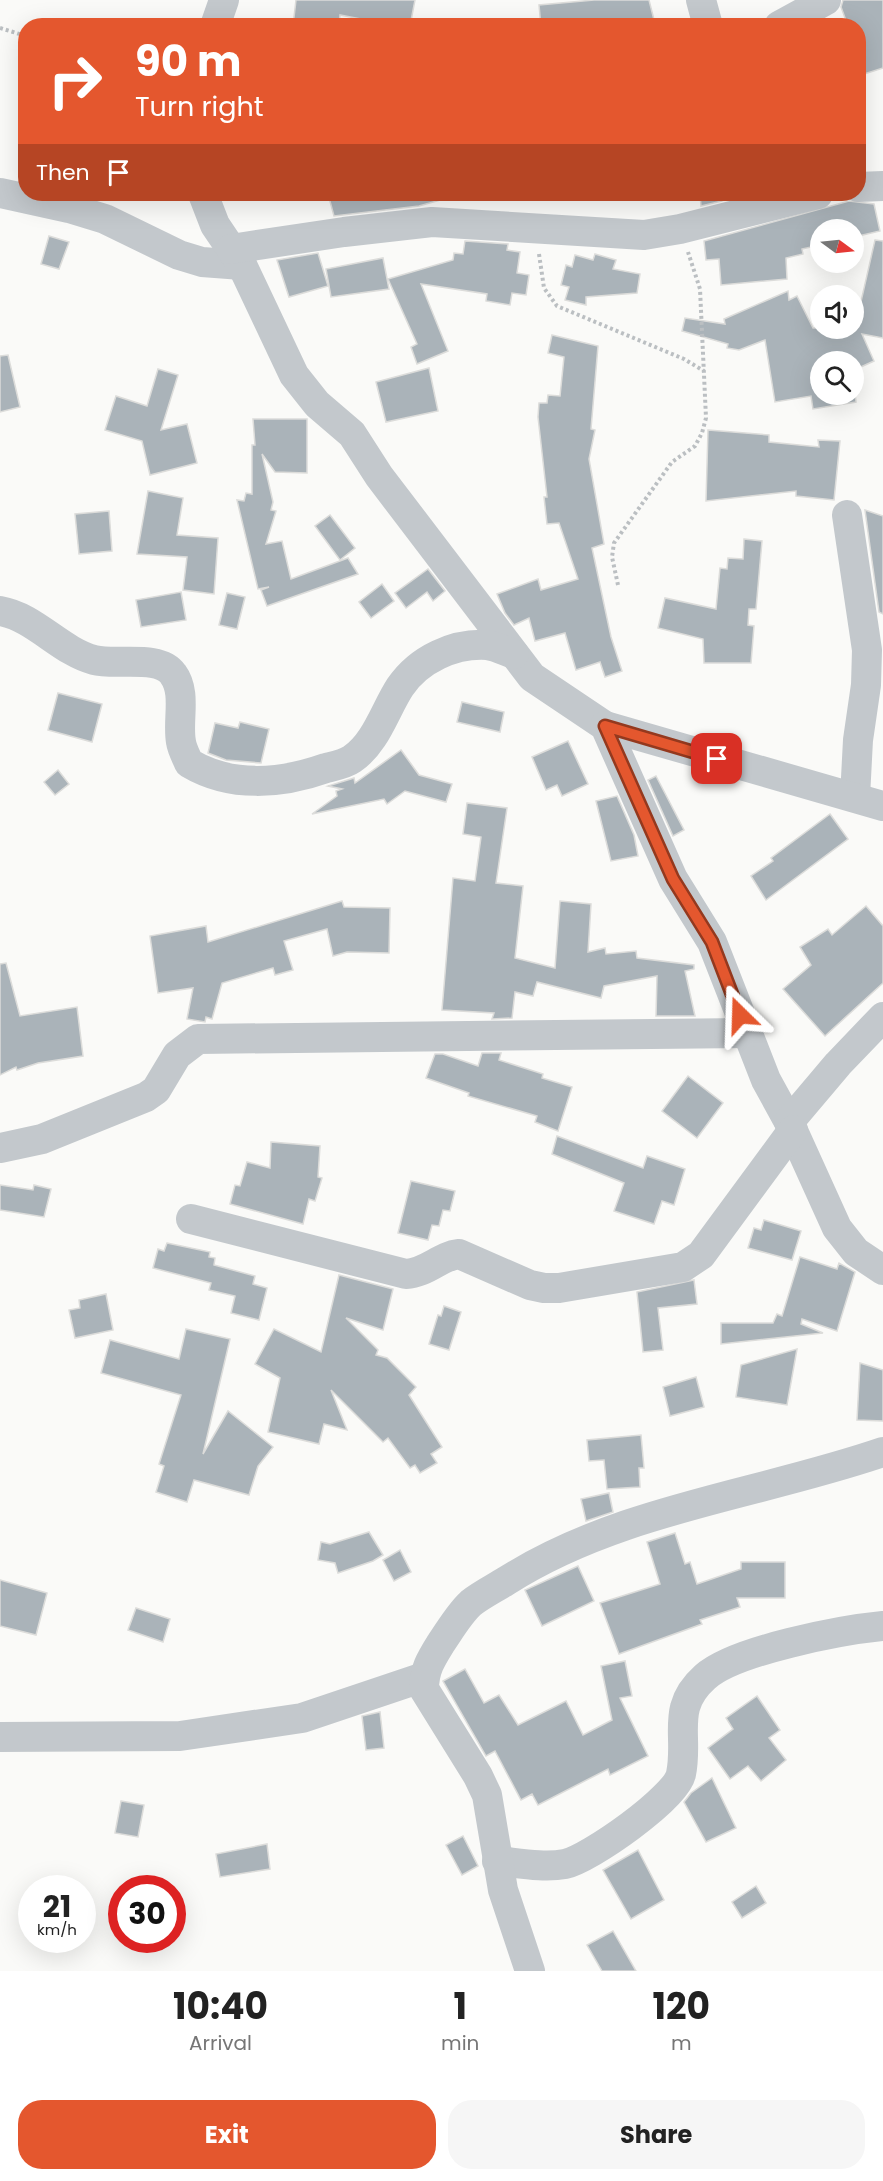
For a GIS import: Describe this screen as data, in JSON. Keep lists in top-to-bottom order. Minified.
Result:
{"north":"right","page":{"turn":["90 m","Turn right"],"then":"Then","speed":"21 km/h","limit":"30","eta":["10:40","Arrival","1","min","120","m"],"buttons":["Exit","Share"]}}
